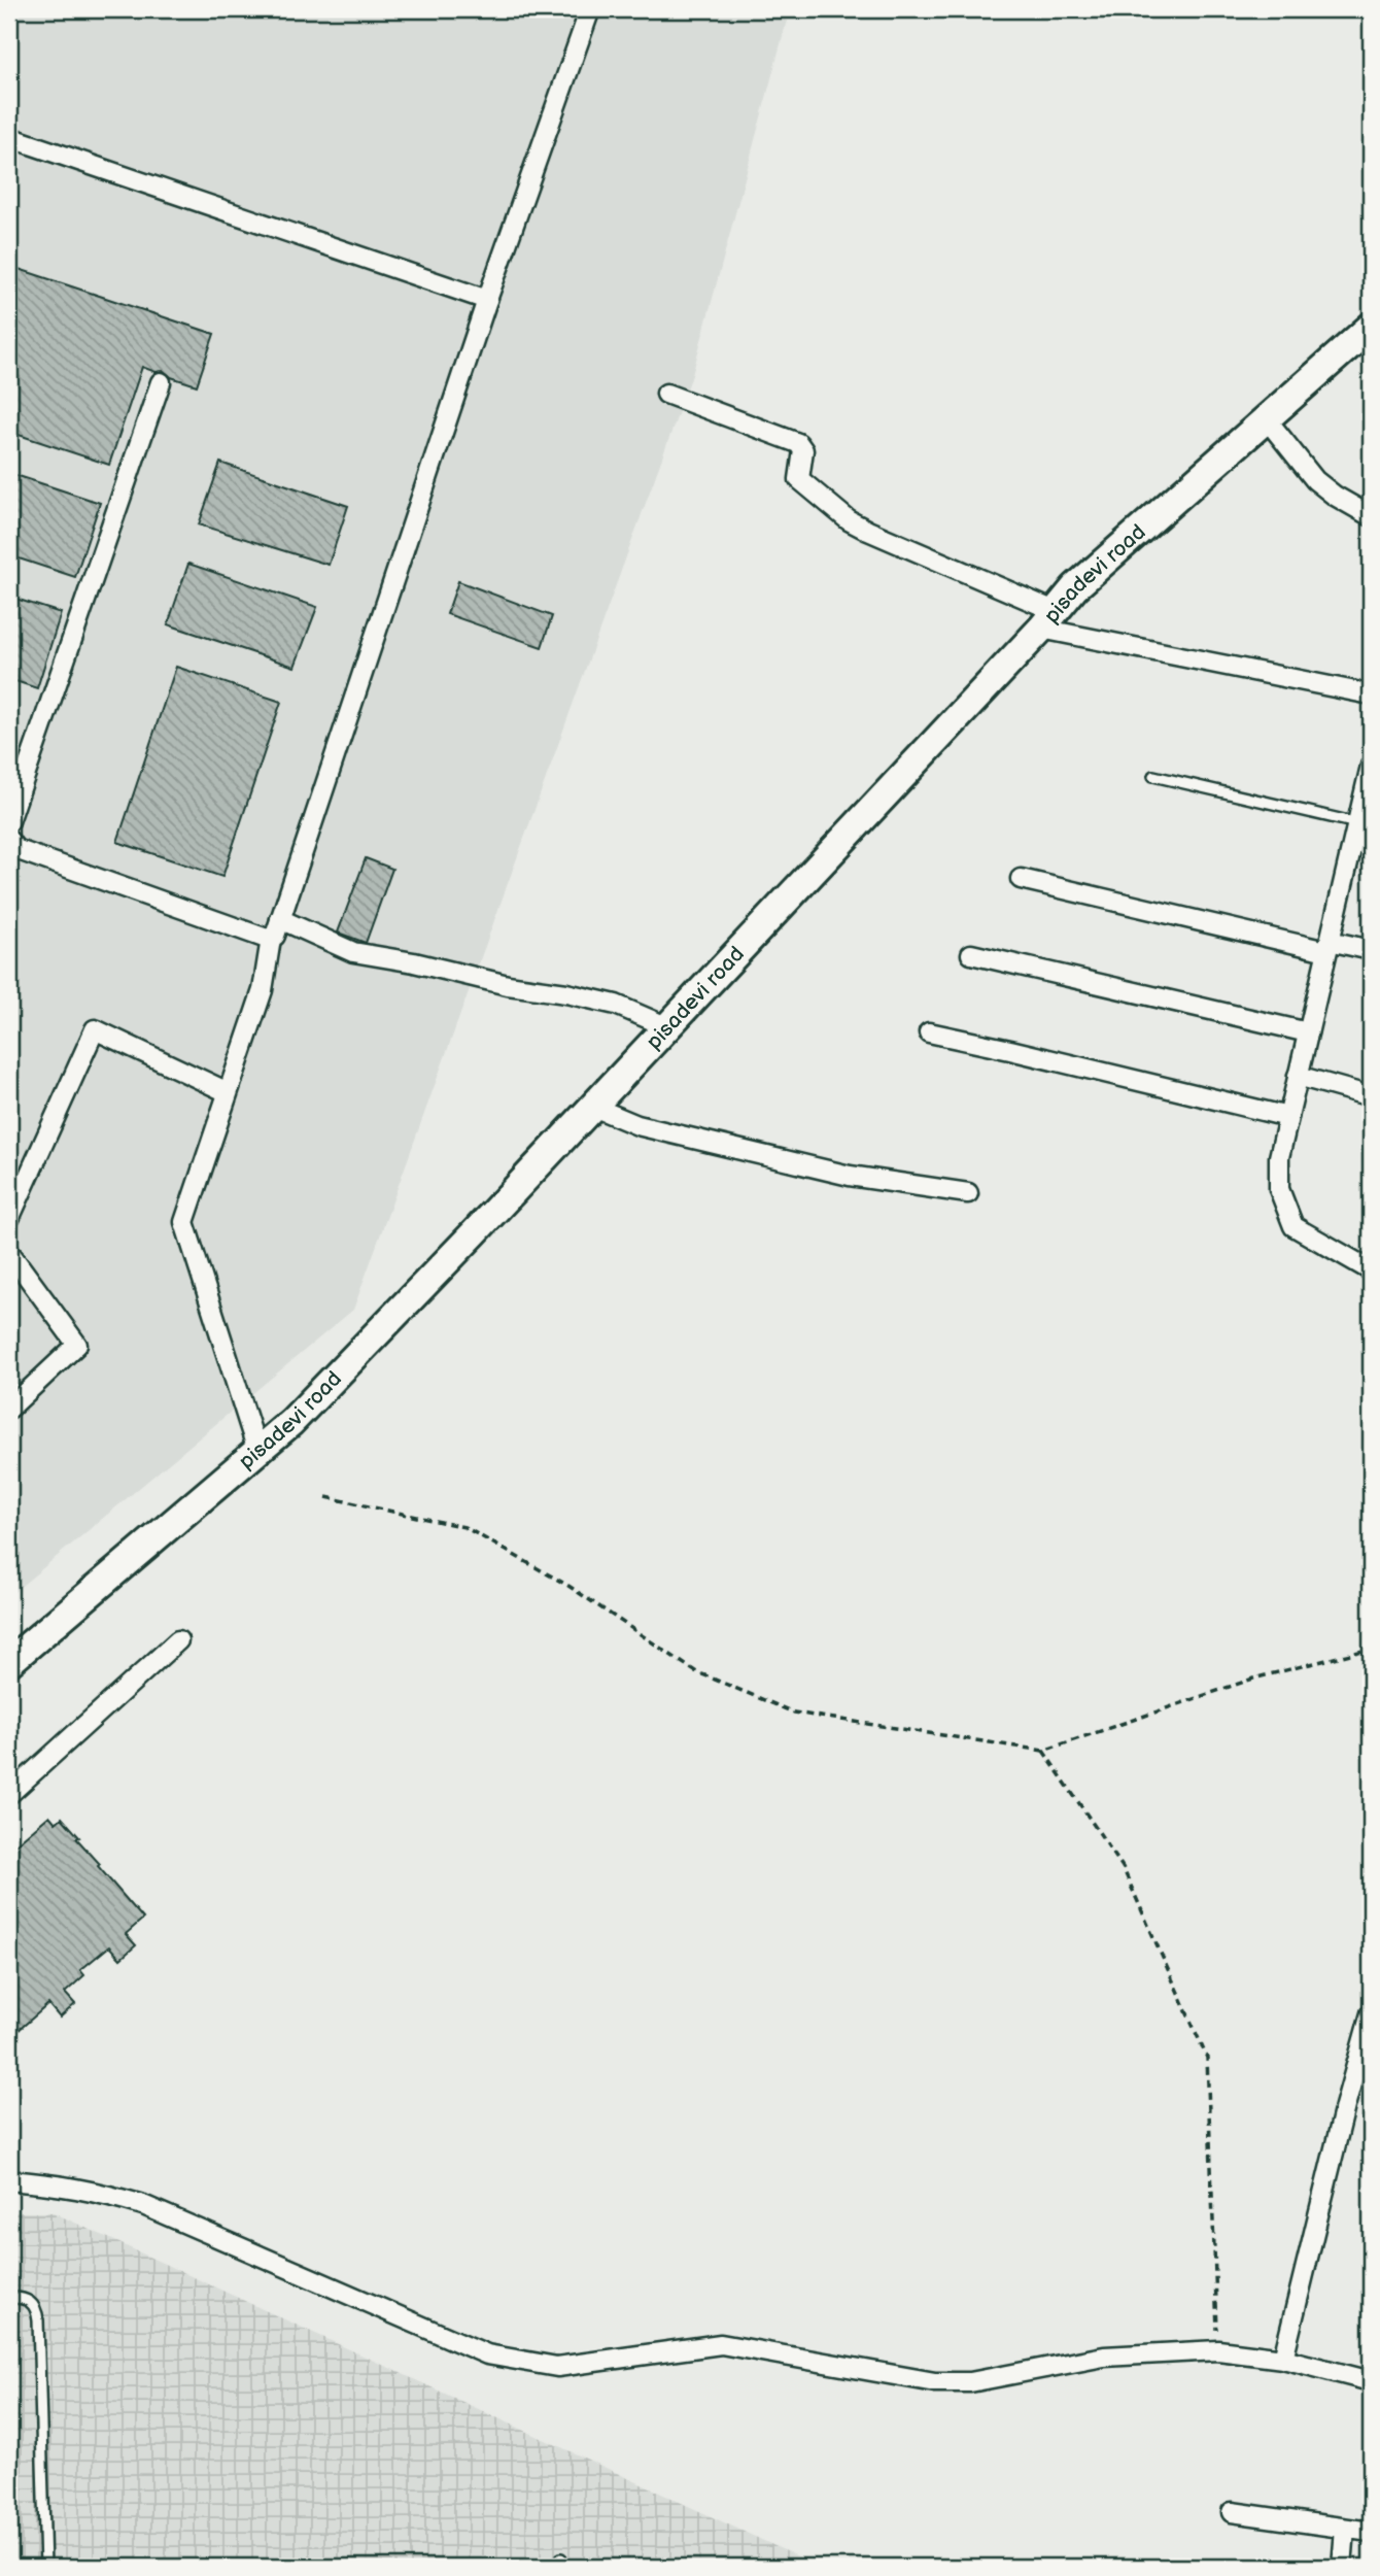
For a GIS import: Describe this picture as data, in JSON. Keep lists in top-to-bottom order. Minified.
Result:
{"streets":{"street":["pisadevi road"]}}
